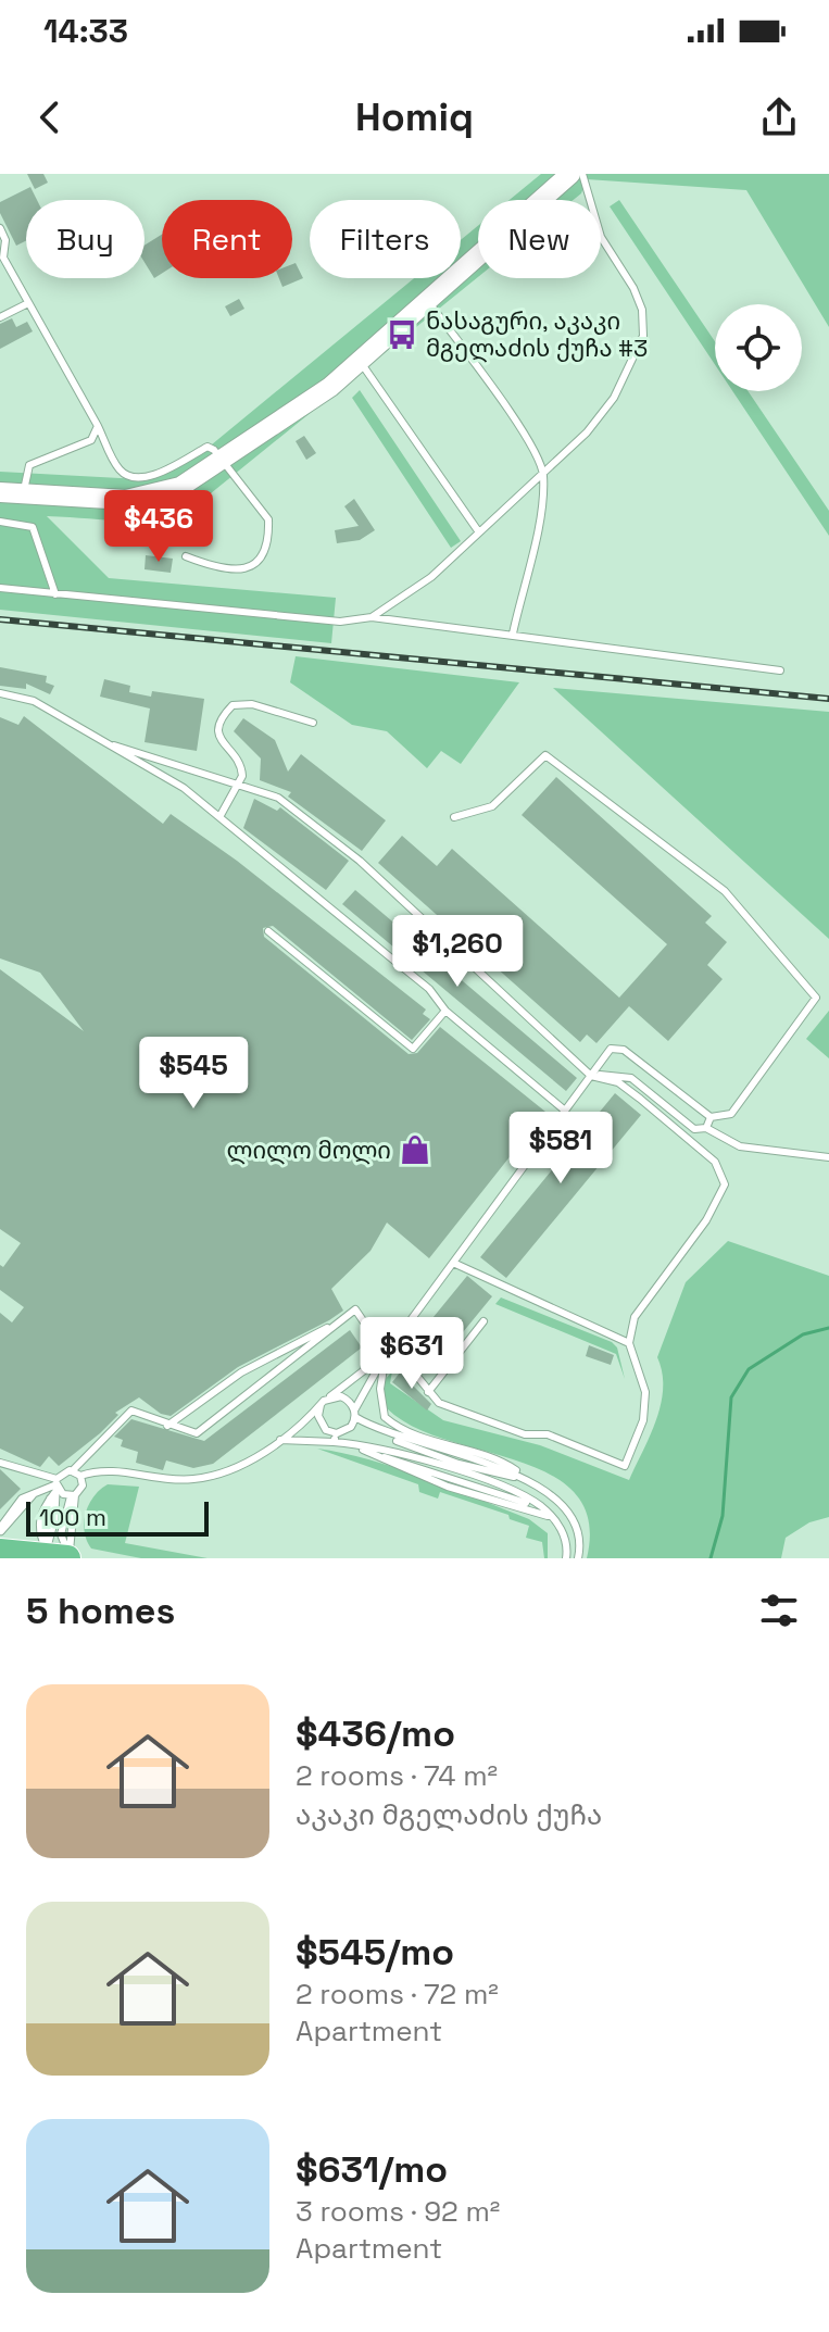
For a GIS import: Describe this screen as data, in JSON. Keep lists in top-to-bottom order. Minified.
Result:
{"places":{"bus stop":["ნასაგური, აკაკი მგელაძის ქუჩა #3"],"shop":["ლილო მოლი"]},"scale_bar":"100 m","page":{"status":"14:33","header":"Homiq","chip":["Buy","Rent","Filters","New"],"price":["$436","$1,260","$545","$581","$631"],"scale":"100 m","heading":"5 homes","list":[{"name":"$436/mo","note":"2 rooms · 74 m² · აკაკი მგელაძის ქუჩა"},{"name":"$545/mo","note":"2 rooms · 72 m² · Apartment"},{"name":"$631/mo","note":"3 rooms · 92 m² · Apartment"}]}}
